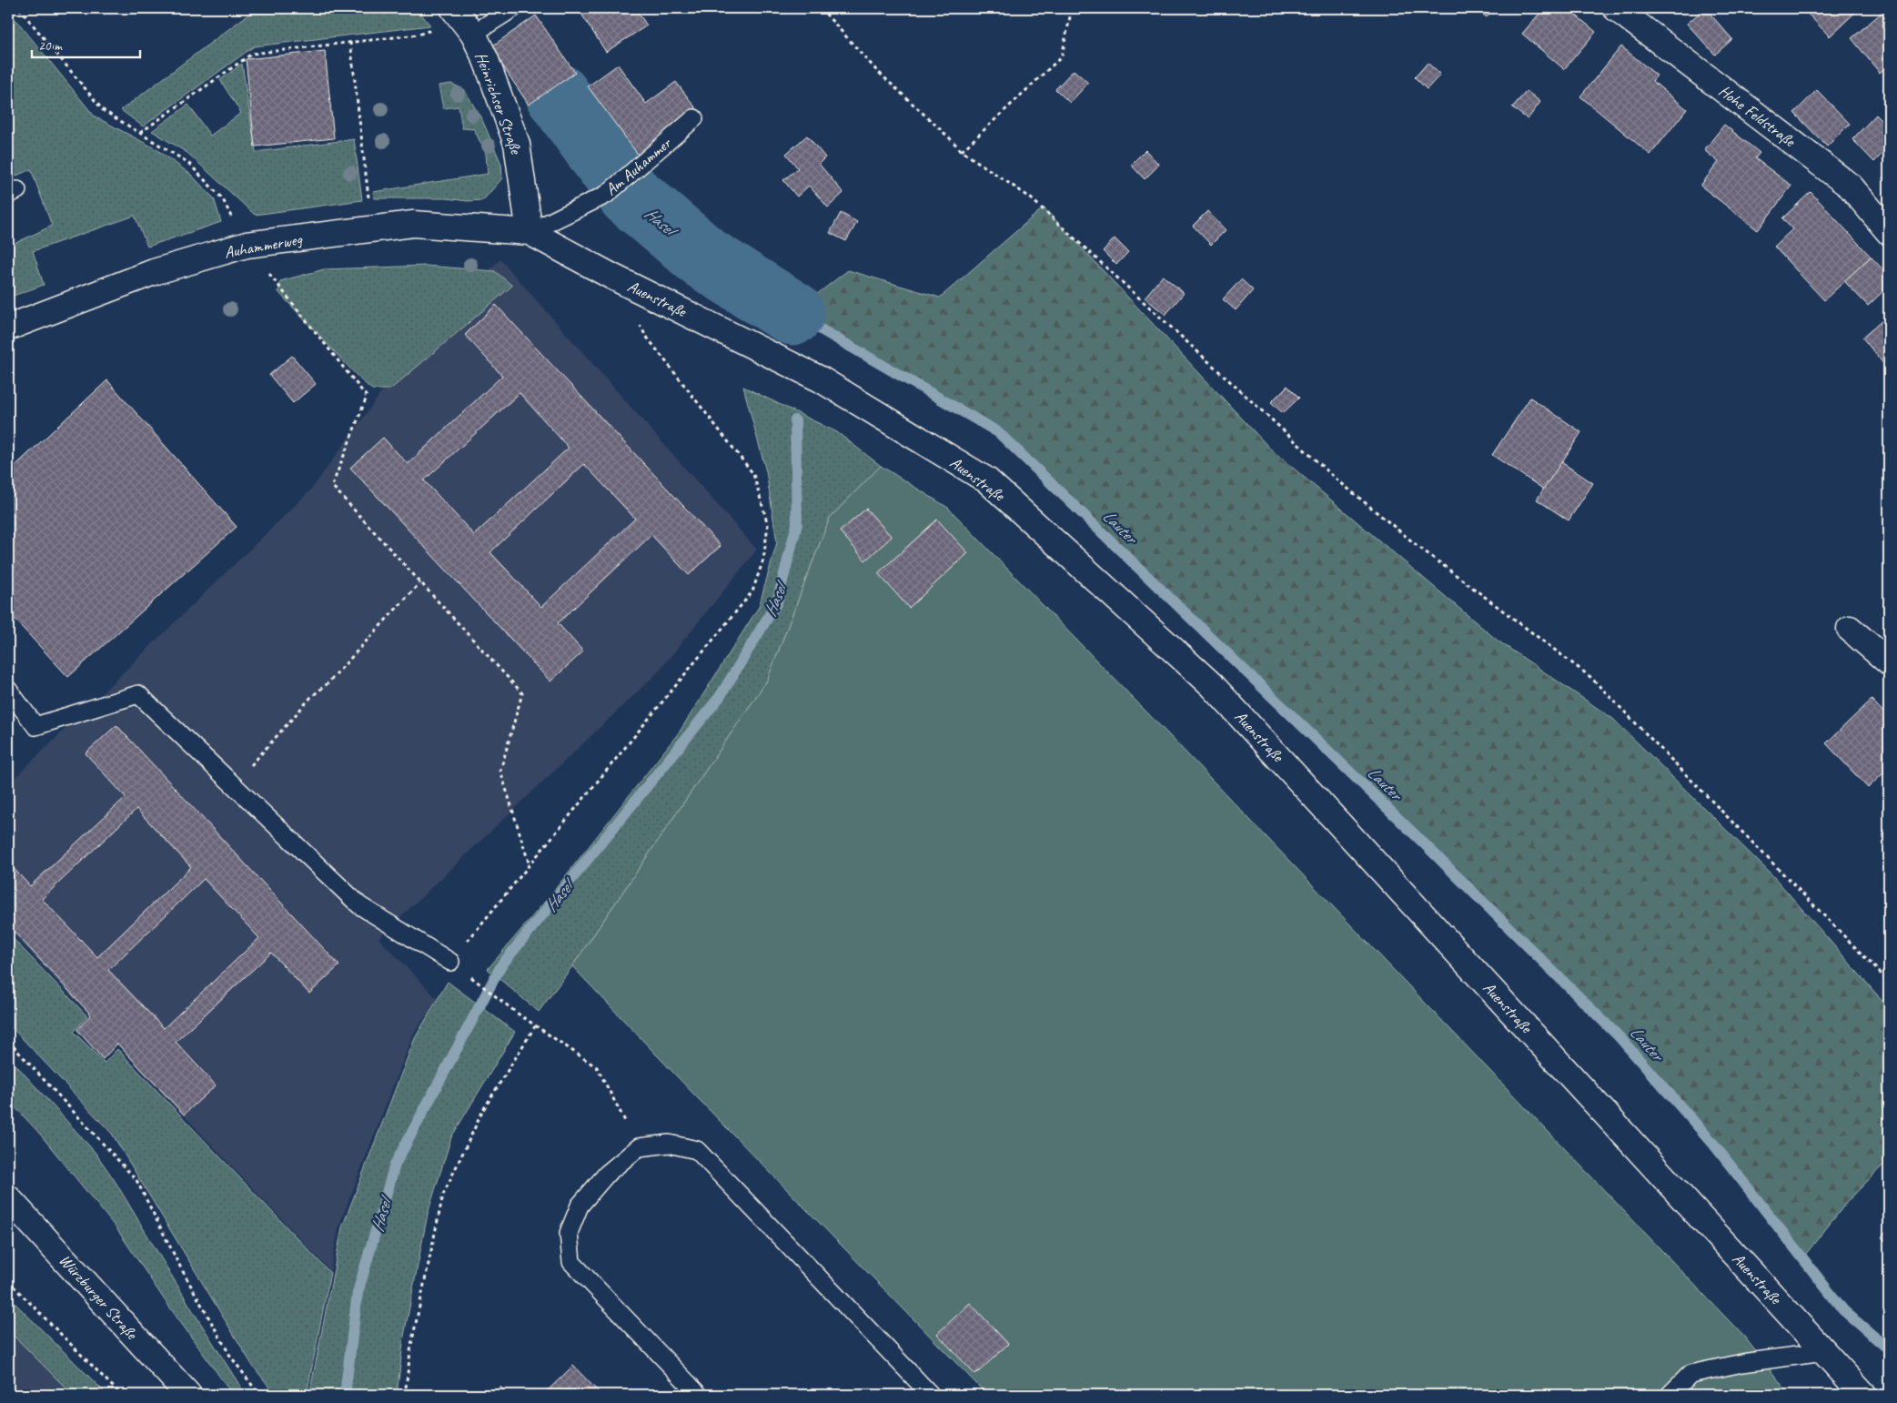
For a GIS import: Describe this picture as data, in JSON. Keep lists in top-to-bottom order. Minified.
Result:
{"streets":{"street":["Heinrichser Straße","Hohe Feldstraße","Auhammerweg","Auenstraße","Würzburger Straße"],"lane":["Am Auhammer"]},"crossings":[["Heinrichser Straße","Am Auhammer"],["Heinrichser Straße","Auhammerweg"],["Heinrichser Straße","Auenstraße"],["Am Auhammer","Auhammerweg"],["Am Auhammer","Auenstraße"],["Auhammerweg","Auenstraße"]],"water":["Hasel","Lauter"],"scale_bar":"20 m"}
